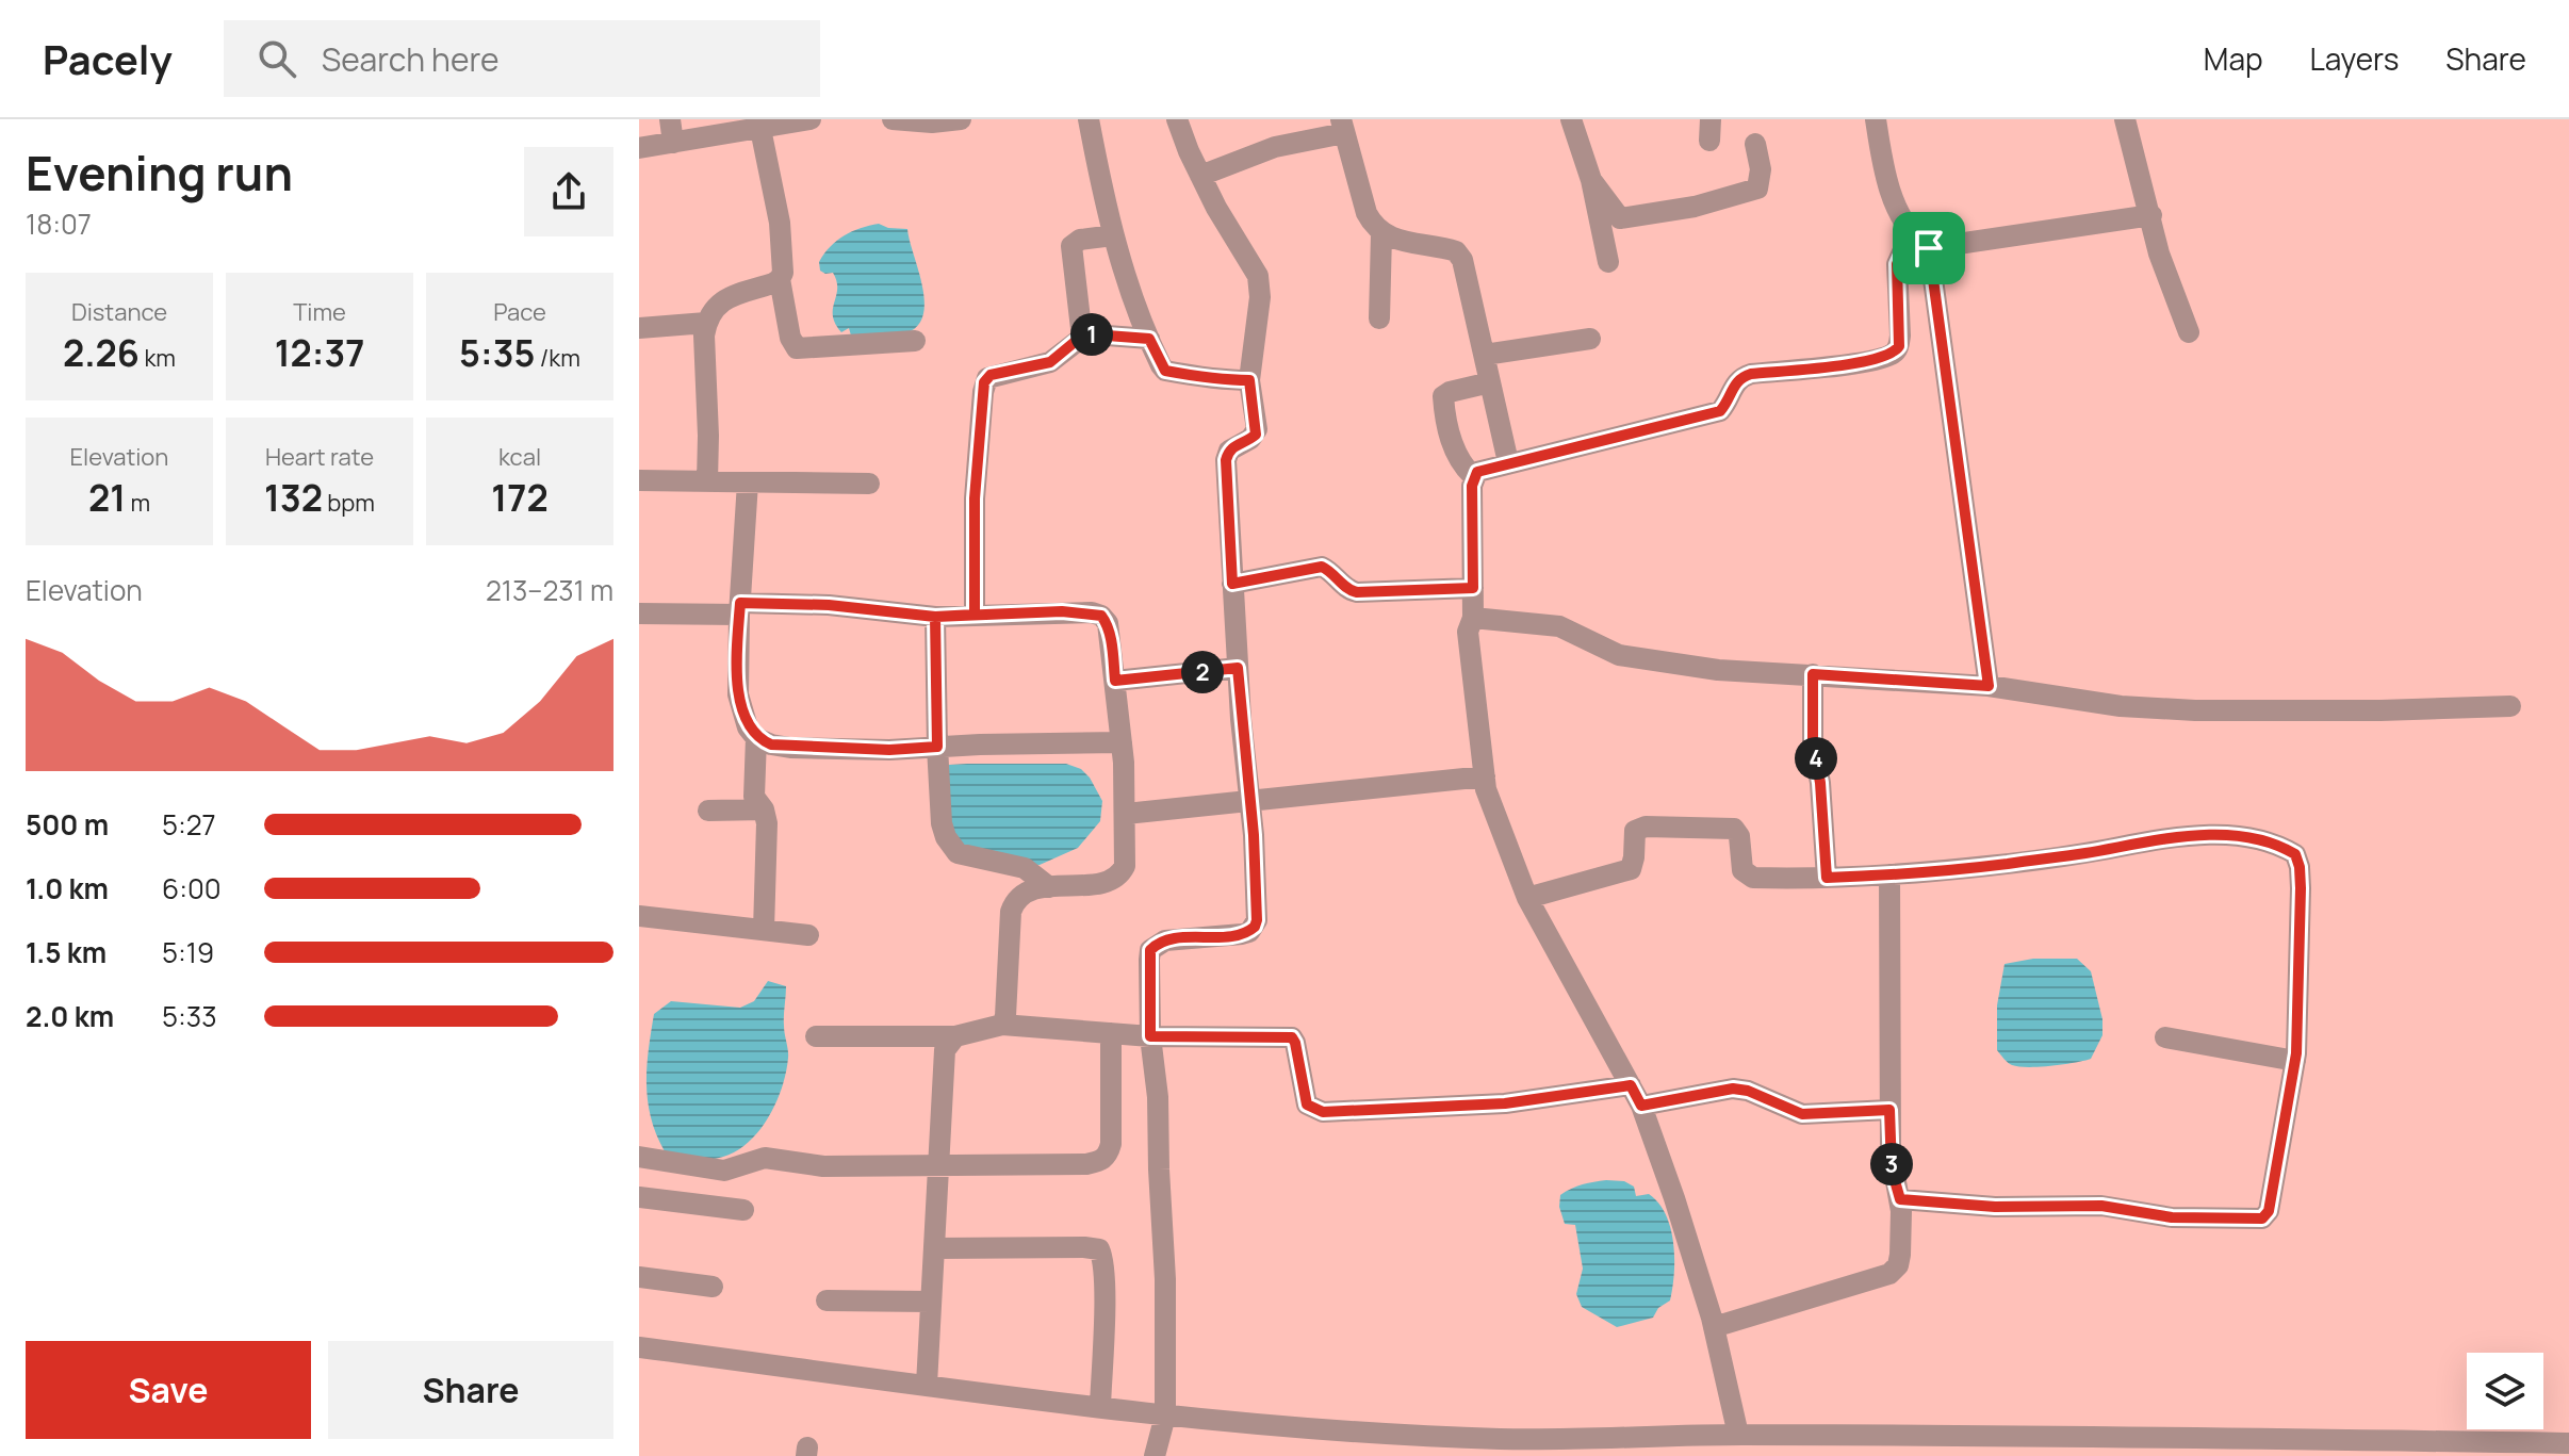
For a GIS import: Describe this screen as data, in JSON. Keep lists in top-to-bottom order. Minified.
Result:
{"page":{"header":"Pacely","search":"Search here","nav":["Map","Layers","Share"],"heading":["Evening run","18:07"],"stats":[["Distance","2.26 km"],["Time","12:37"],["Pace","5:35 /km"],["Elevation","21 m"],["Heart rate","132 bpm"],["kcal","172"]],"pins":["1","2","4","3"],"chart":["Elevation","213–231 m"],"list":[{"name":"500 m","note":"5:27"},{"name":"1.0 km","note":"6:00"},{"name":"1.5 km","note":"5:19"},{"name":"2.0 km","note":"5:33"}],"buttons":["Save","Share"]}}
